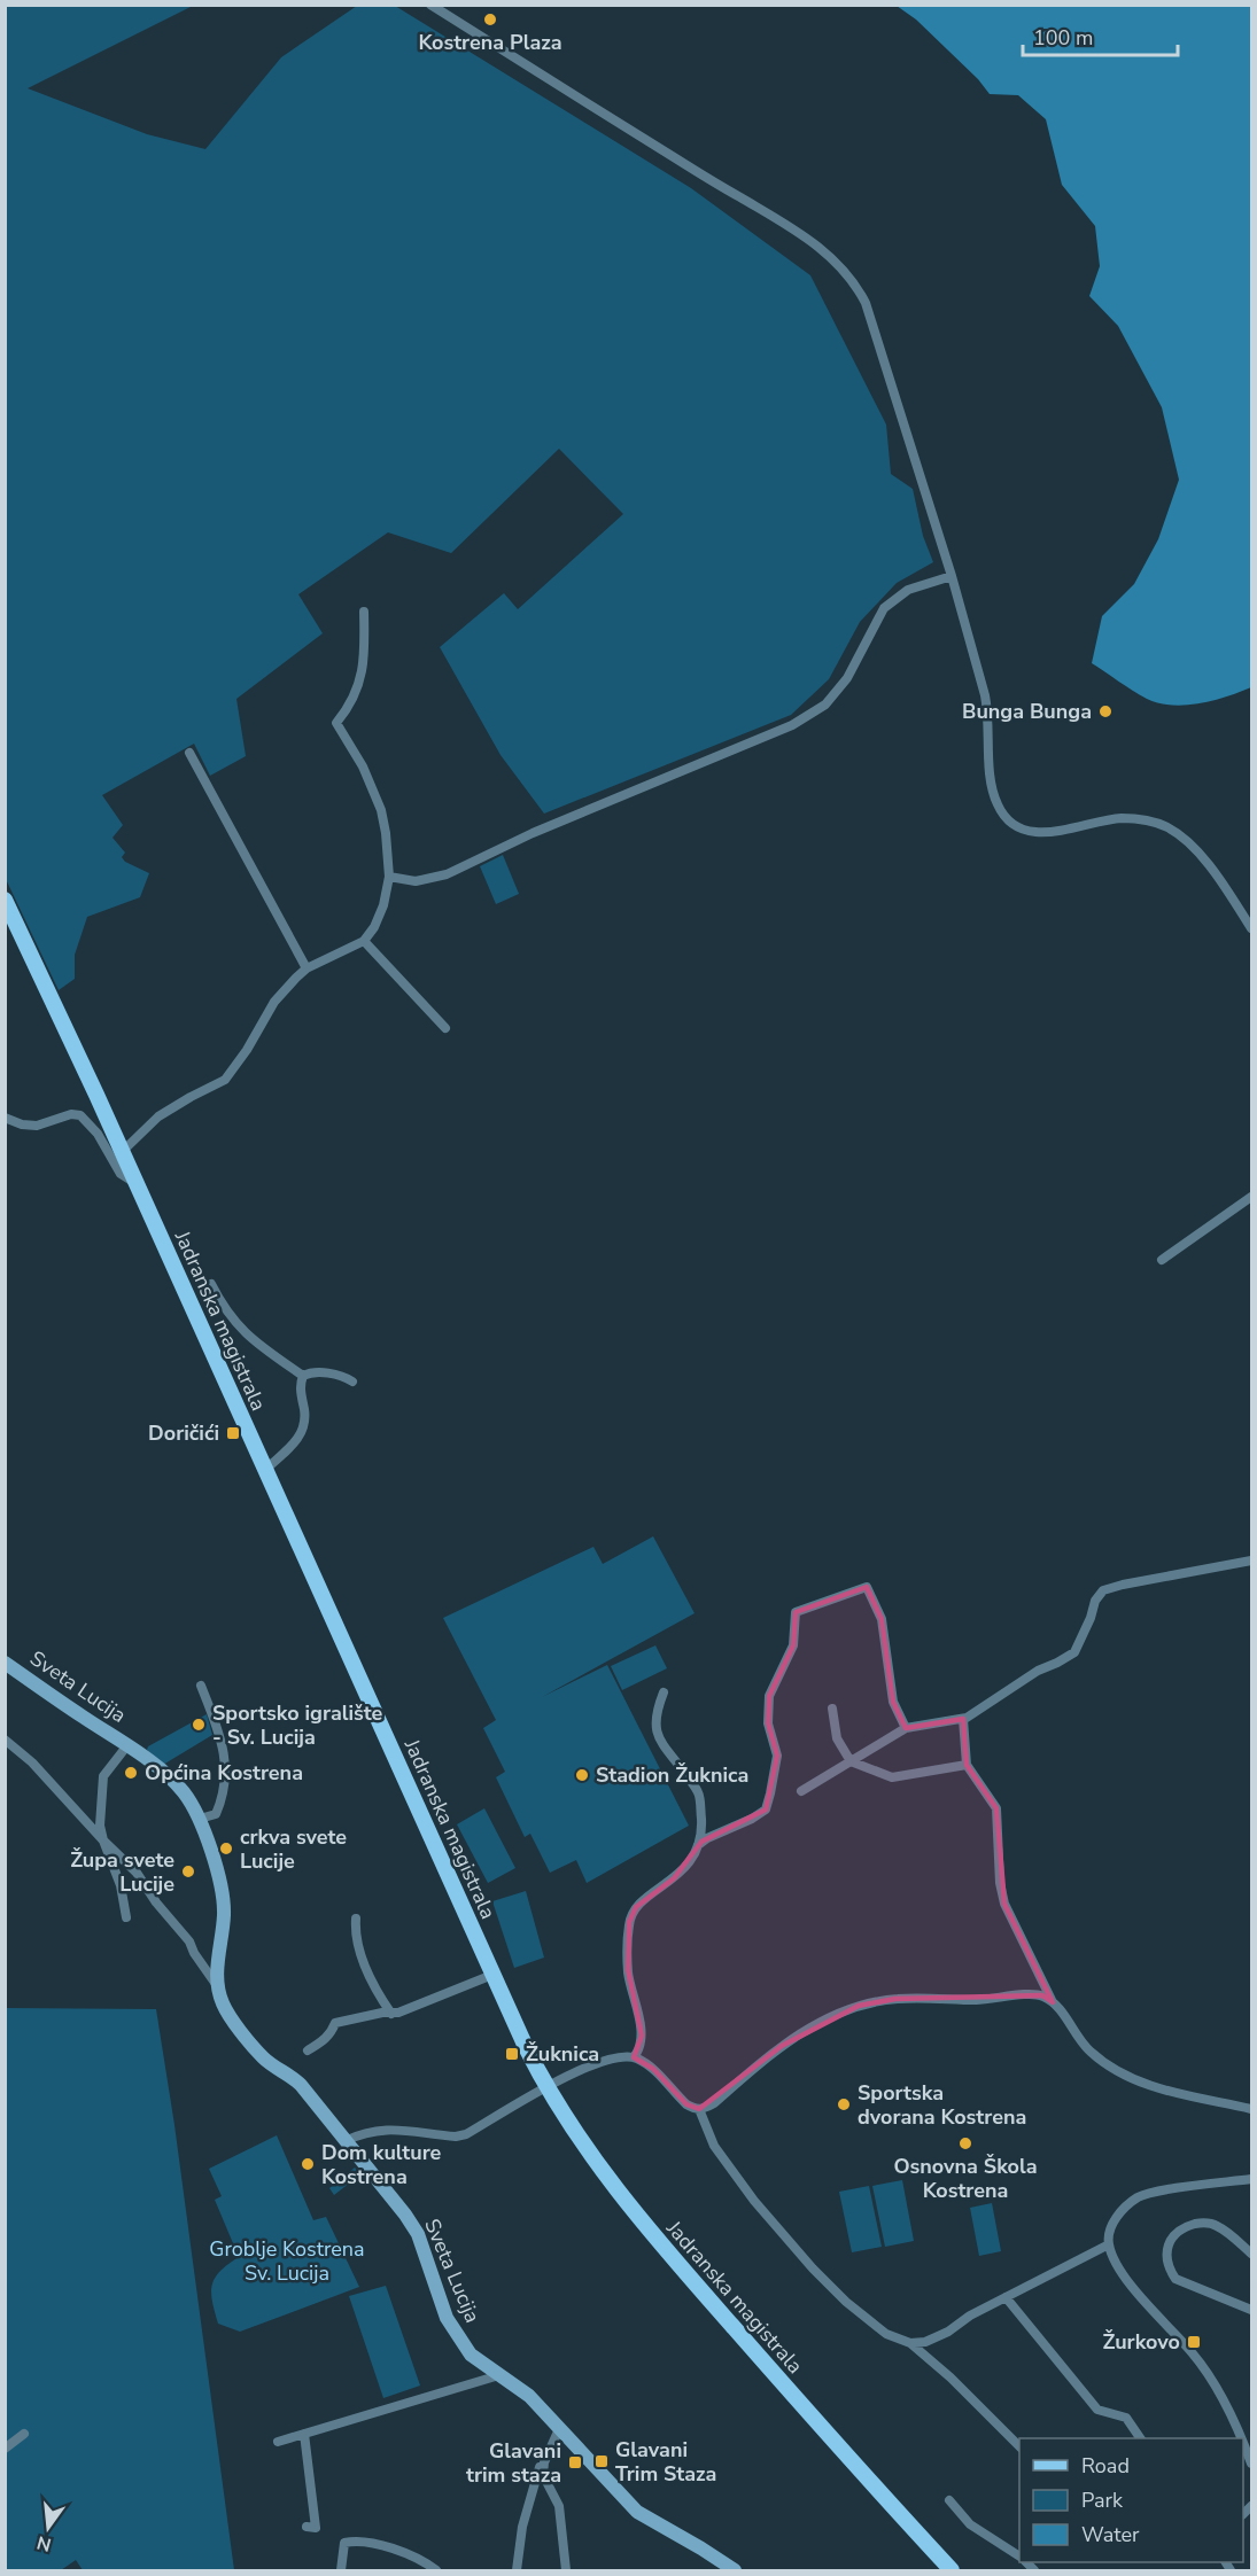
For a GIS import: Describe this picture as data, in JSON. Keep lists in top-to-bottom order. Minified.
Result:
{"streets":{"main road":["Jadranska magistrala"],"street":["Sveta Lucija"]},"parks":["Groblje Kostrena Sv. Lucija"],"places":{"other":["Kostrena Plaza","Bunga Bunga","Sportsko igralište - Sv. Lucija","Općina Kostrena","Stadion Žuknica","crkva svete Lucije","Župa svete Lucije","Sportska dvorana Kostrena","Osnovna Škola Kostrena","Dom kulture Kostrena"],"transit":["Doričići","Žuknica","Žurkovo","Glavani Trim Staza","Glavani trim staza"]},"legend":["Road","Park","Water"],"scale_bar":"100 m","north":"bottom"}
